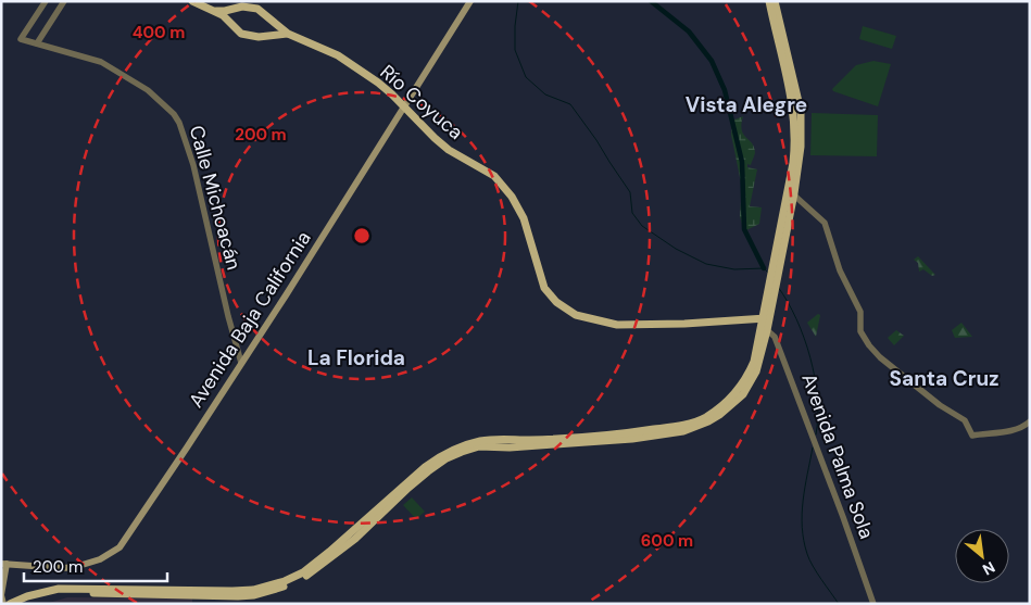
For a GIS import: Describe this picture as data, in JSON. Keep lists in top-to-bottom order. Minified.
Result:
{"streets":{"main road":["Río Coyuca","Avenida Baja California"],"street":["Calle Michoacán","Avenida Palma Sola"]},"crossings":[["Río Coyuca","Avenida Baja California"],["Calle Michoacán","Avenida Baja California"]],"districts":["Vista Alegre","La Florida","Santa Cruz"],"scale_bar":"200 m","north":"bottom right","rings":["400 m","200 m","600 m"]}
